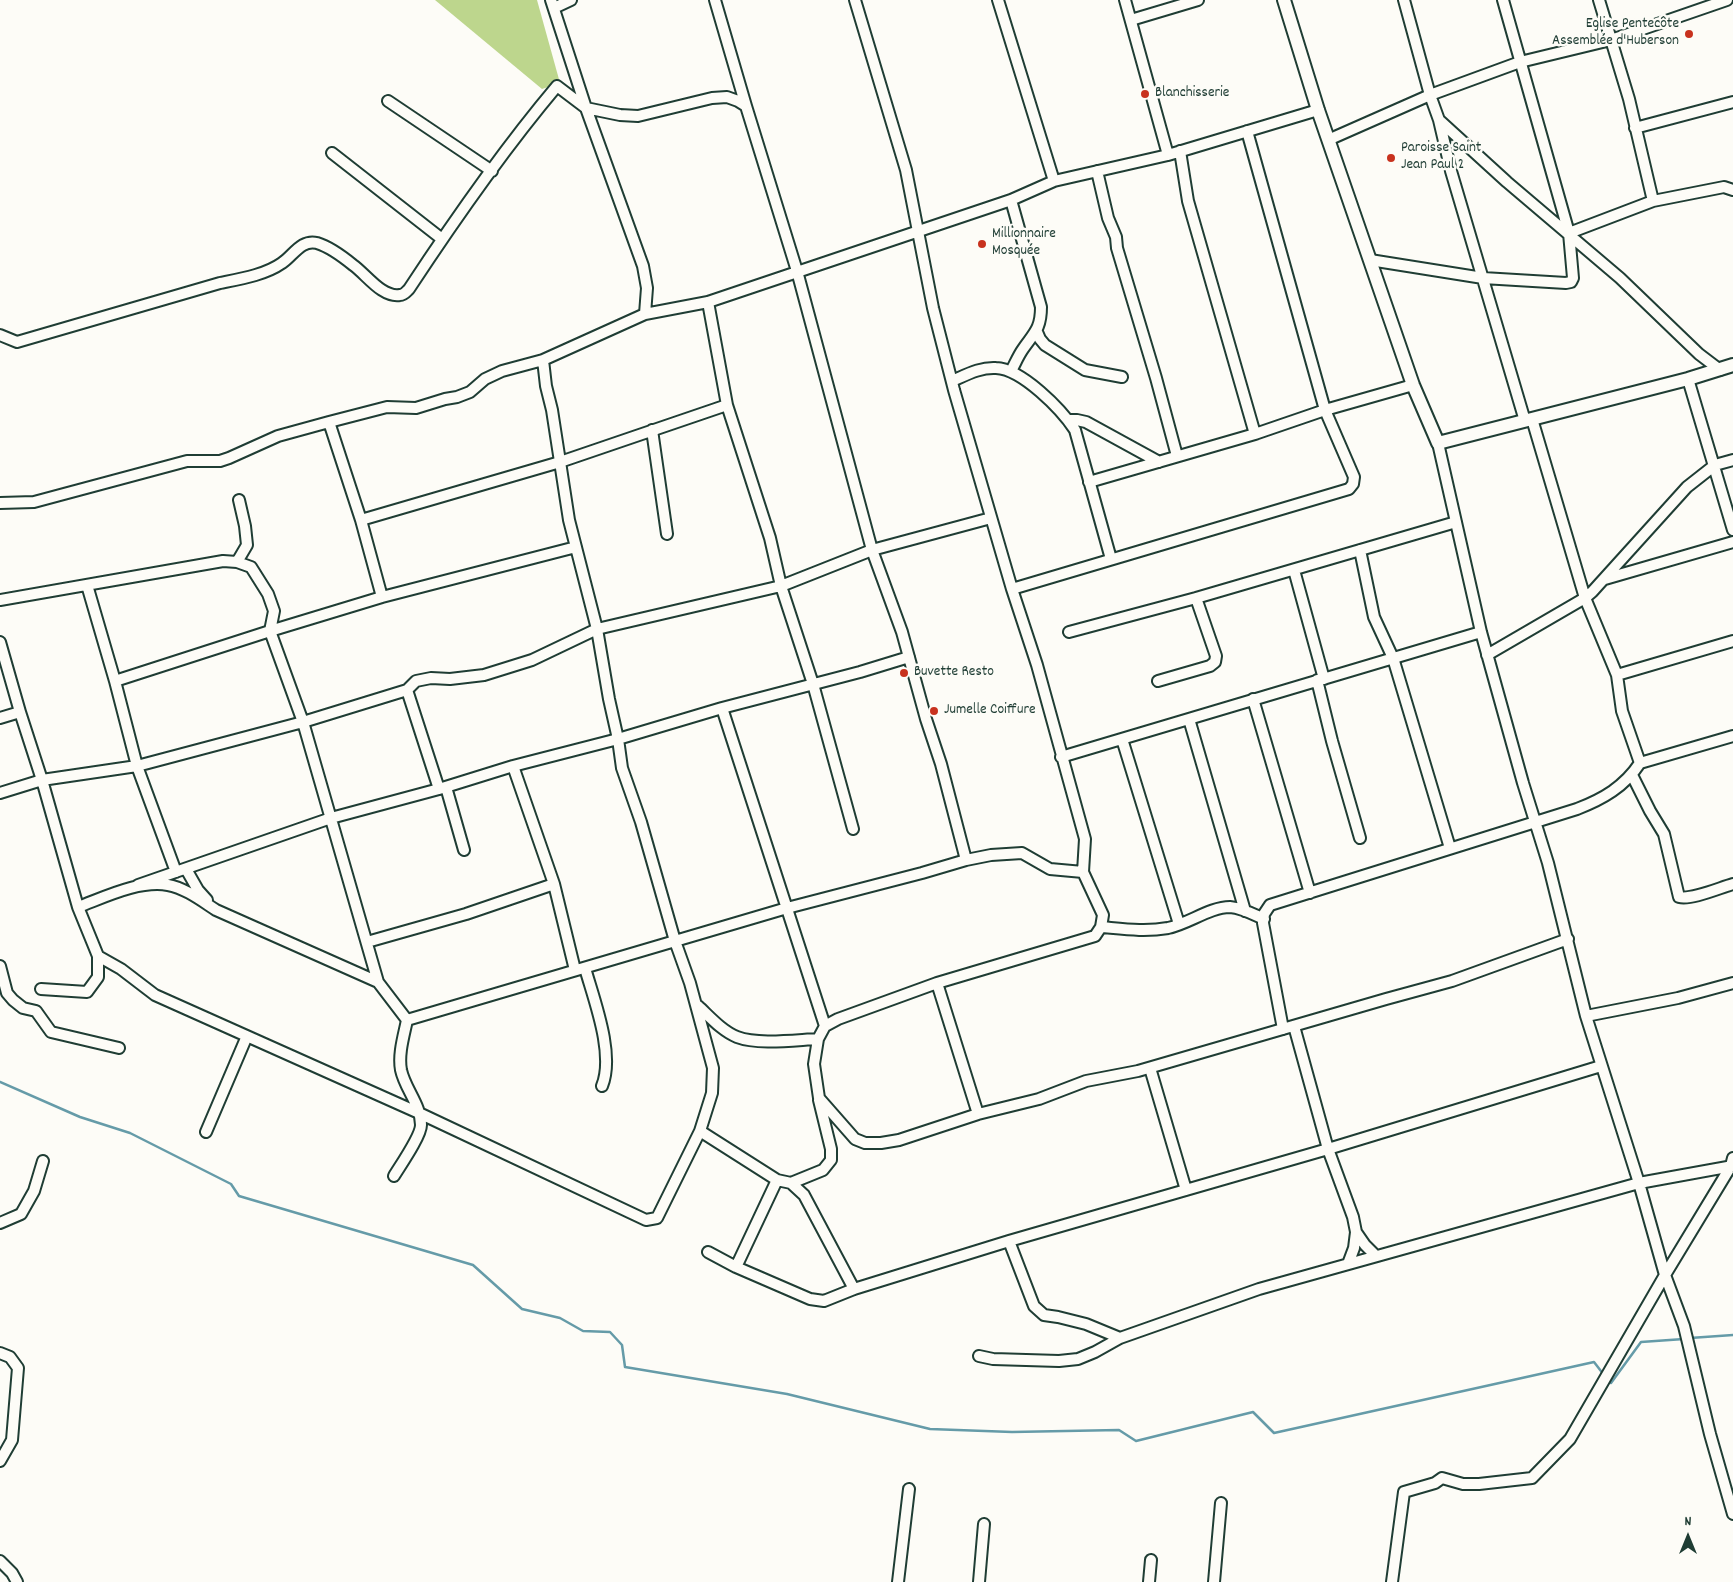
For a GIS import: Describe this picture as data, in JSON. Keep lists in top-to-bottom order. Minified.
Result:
{"places":["Eglise Pentecôte Assemblée d'Huberson","Blanchisserie","Paroisse Saint Jean Paul 2","Millionnaire Mosquée","Buvette Resto","Jumelle Coiffure"],"north":"top"}
